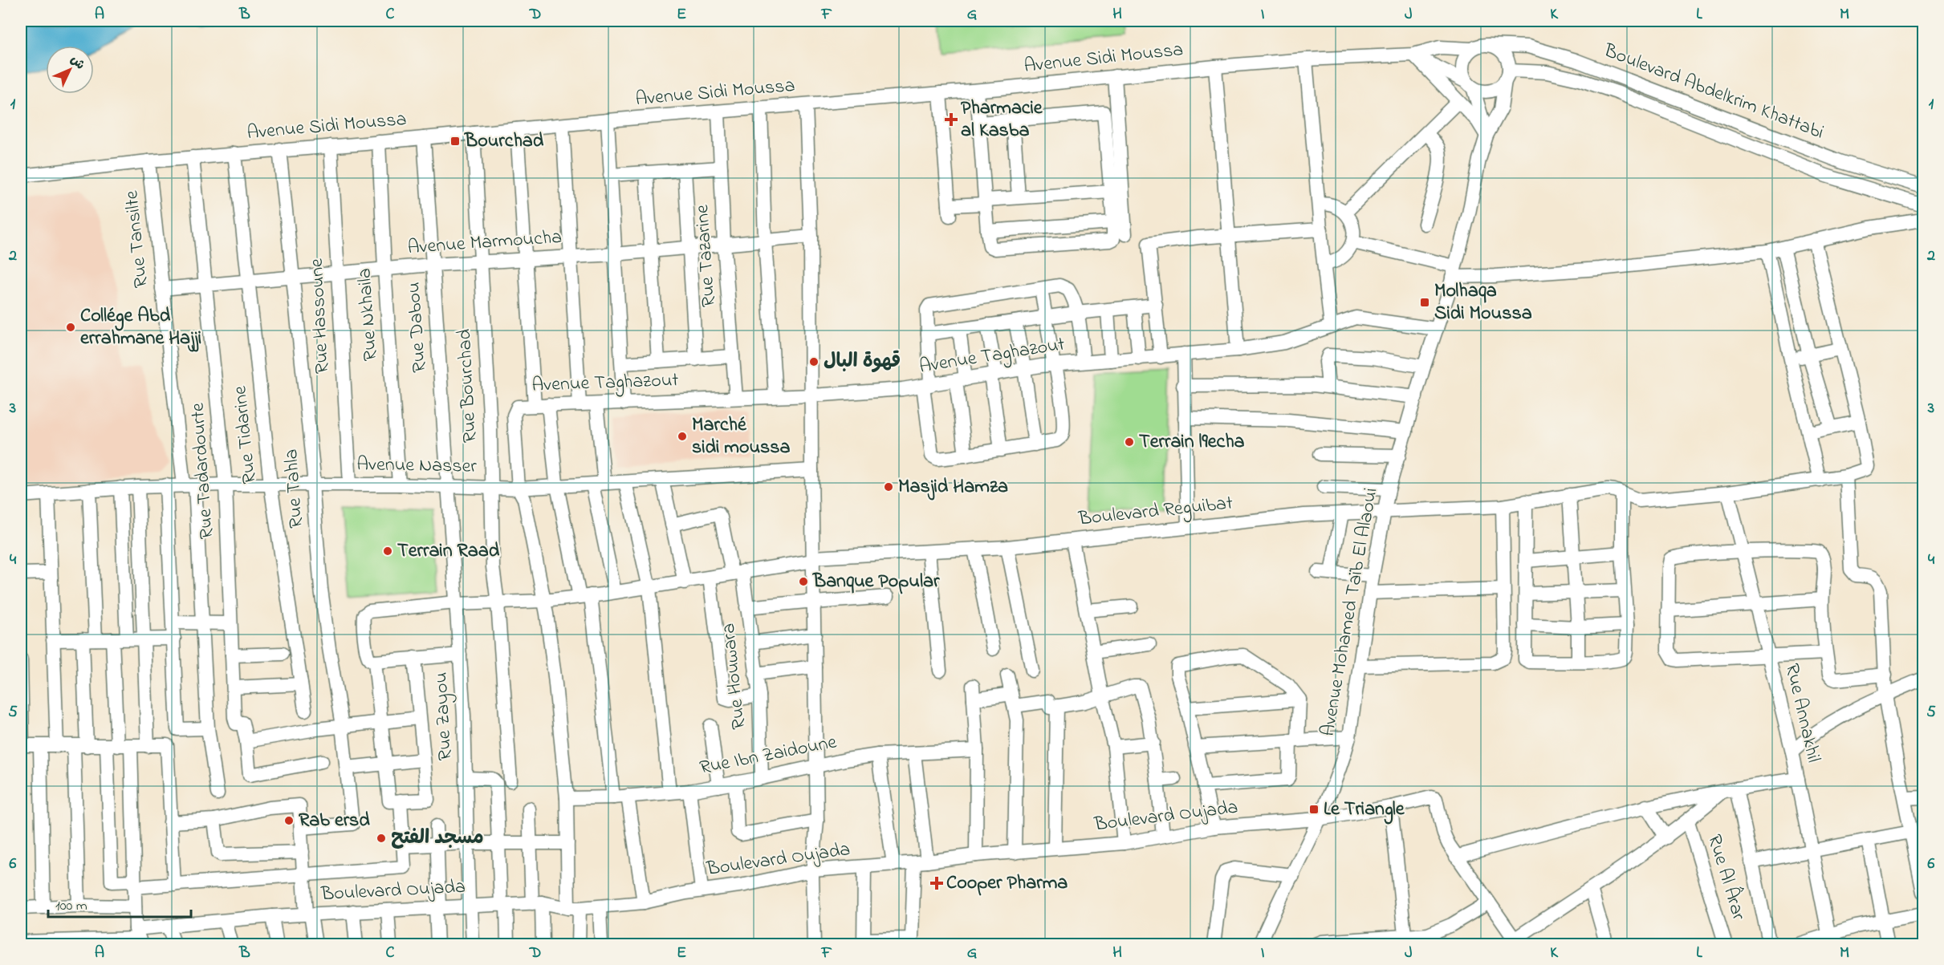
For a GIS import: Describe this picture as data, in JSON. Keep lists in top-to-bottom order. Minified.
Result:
{"streets":{"street":["Avenue Sidi Moussa","Boulevard Abdelkrim Khattabi","Rue Tansilte","Avenue Marmoucha","Rue Tazarine","Rue Nkhaila","Rue Hassoune","Rue Dabou","Avenue Taghazout","Rue Bourchad","Rue Tidarine","Avenue Nasser","Rue Tadardourte","Rue Tahla","Boulevard Reguibat","Avenue Mohamed Taïb El Alaoui","Rue Houwara","Rue Annakhil","Rue Zayou","Rue Ibn Zaidoune","Boulevard Oujada","Rue Al Ârar"]},"crossings":[["Avenue Sidi Moussa","Boulevard Abdelkrim Khattabi"],["Avenue Sidi Moussa","Rue Tansilte"],["Avenue Sidi Moussa","Rue Tazarine"],["Avenue Sidi Moussa","Rue Nkhaila"],["Avenue Sidi Moussa","Rue Hassoune"],["Avenue Sidi Moussa","Rue Dabou"],["Avenue Sidi Moussa","Rue Bourchad"],["Avenue Sidi Moussa","Rue Tidarine"],["Avenue Sidi Moussa","Rue Tadardourte"],["Avenue Sidi Moussa","Rue Tahla"],["Avenue Sidi Moussa","Avenue Mohamed Taïb El Alaoui"],["Boulevard Abdelkrim Khattabi","Avenue Mohamed Taïb El Alaoui"],["Rue Tansilte","Avenue Marmoucha"],["Rue Tansilte","Avenue Nasser"],["Avenue Marmoucha","Rue Tazarine"],["Avenue Marmoucha","Rue Nkhaila"],["Avenue Marmoucha","Rue Hassoune"],["Avenue Marmoucha","Rue Dabou"],["Avenue Marmoucha","Rue Bourchad"],["Avenue Marmoucha","Rue Tidarine"],["Avenue Marmoucha","Rue Tadardourte"],["Avenue Marmoucha","Rue Tahla"],["Rue Tazarine","Avenue Taghazout"],["Rue Nkhaila","Avenue Nasser"],["Rue Hassoune","Avenue Nasser"],["Rue Dabou","Avenue Nasser"],["Rue Dabou","Rue Zayou"],["Avenue Taghazout","Avenue Nasser"],["Avenue Taghazout","Avenue Mohamed Taïb El Alaoui"],["Rue Bourchad","Avenue Nasser"],["Rue Bourchad","Boulevard Reguibat"],["Rue Tidarine","Avenue Nasser"],["Avenue Nasser","Rue Tadardourte"],["Avenue Nasser","Rue Tahla"],["Avenue Nasser","Rue Zayou"],["Boulevard Reguibat","Avenue Mohamed Taïb El Alaoui"],["Boulevard Reguibat","Rue Houwara"],["Boulevard Reguibat","Rue Annakhil"],["Boulevard Reguibat","Rue Zayou"],["Avenue Mohamed Taïb El Alaoui","Boulevard Oujada"],["Rue Houwara","Rue Ibn Zaidoune"],["Rue Zayou","Boulevard Oujada"]],"places":{"health":["Pharmacie al Kasba","Cooper Pharma"],"transit":["Bourchad","Molhaqa Sidi Moussa","Le Triangle"],"other":["Collége Abd errahmane Hajji","قهوة البال","Marché sidi moussa","Terrain l9echa","Masjid Hamza","Terrain Raad","Banque Popular","Rab ersd","مسجد الفتح"]},"scale_bar":"100 m","north":"top right","grid":{"columns":["A","B","C","D","E","F","G","H","I","J","K","L","M"],"rows":["1","2","3","4","5","6"]}}
